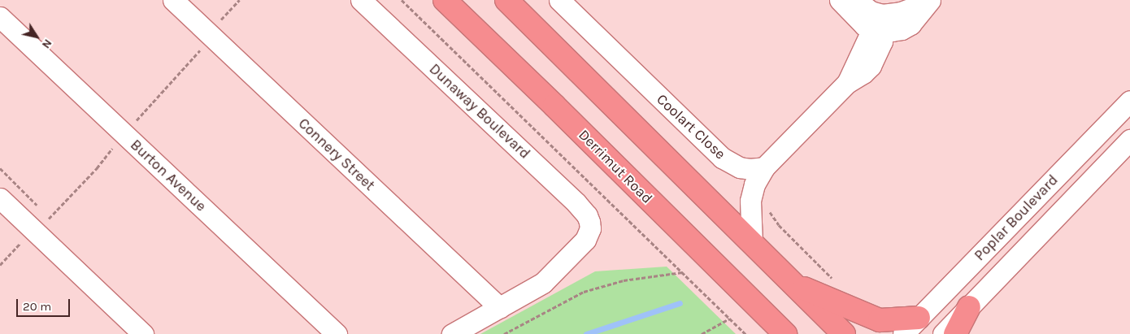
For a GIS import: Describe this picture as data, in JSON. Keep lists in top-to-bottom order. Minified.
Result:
{"streets":{"highway":["Derrimut Road"],"street":["Dunaway Boulevard","Coolart Close","Connery Street","Burton Avenue","Poplar Boulevard"]},"crossings":[["Dunaway Boulevard","Connery Street"]],"scale_bar":"20 m","north":"bottom right"}
